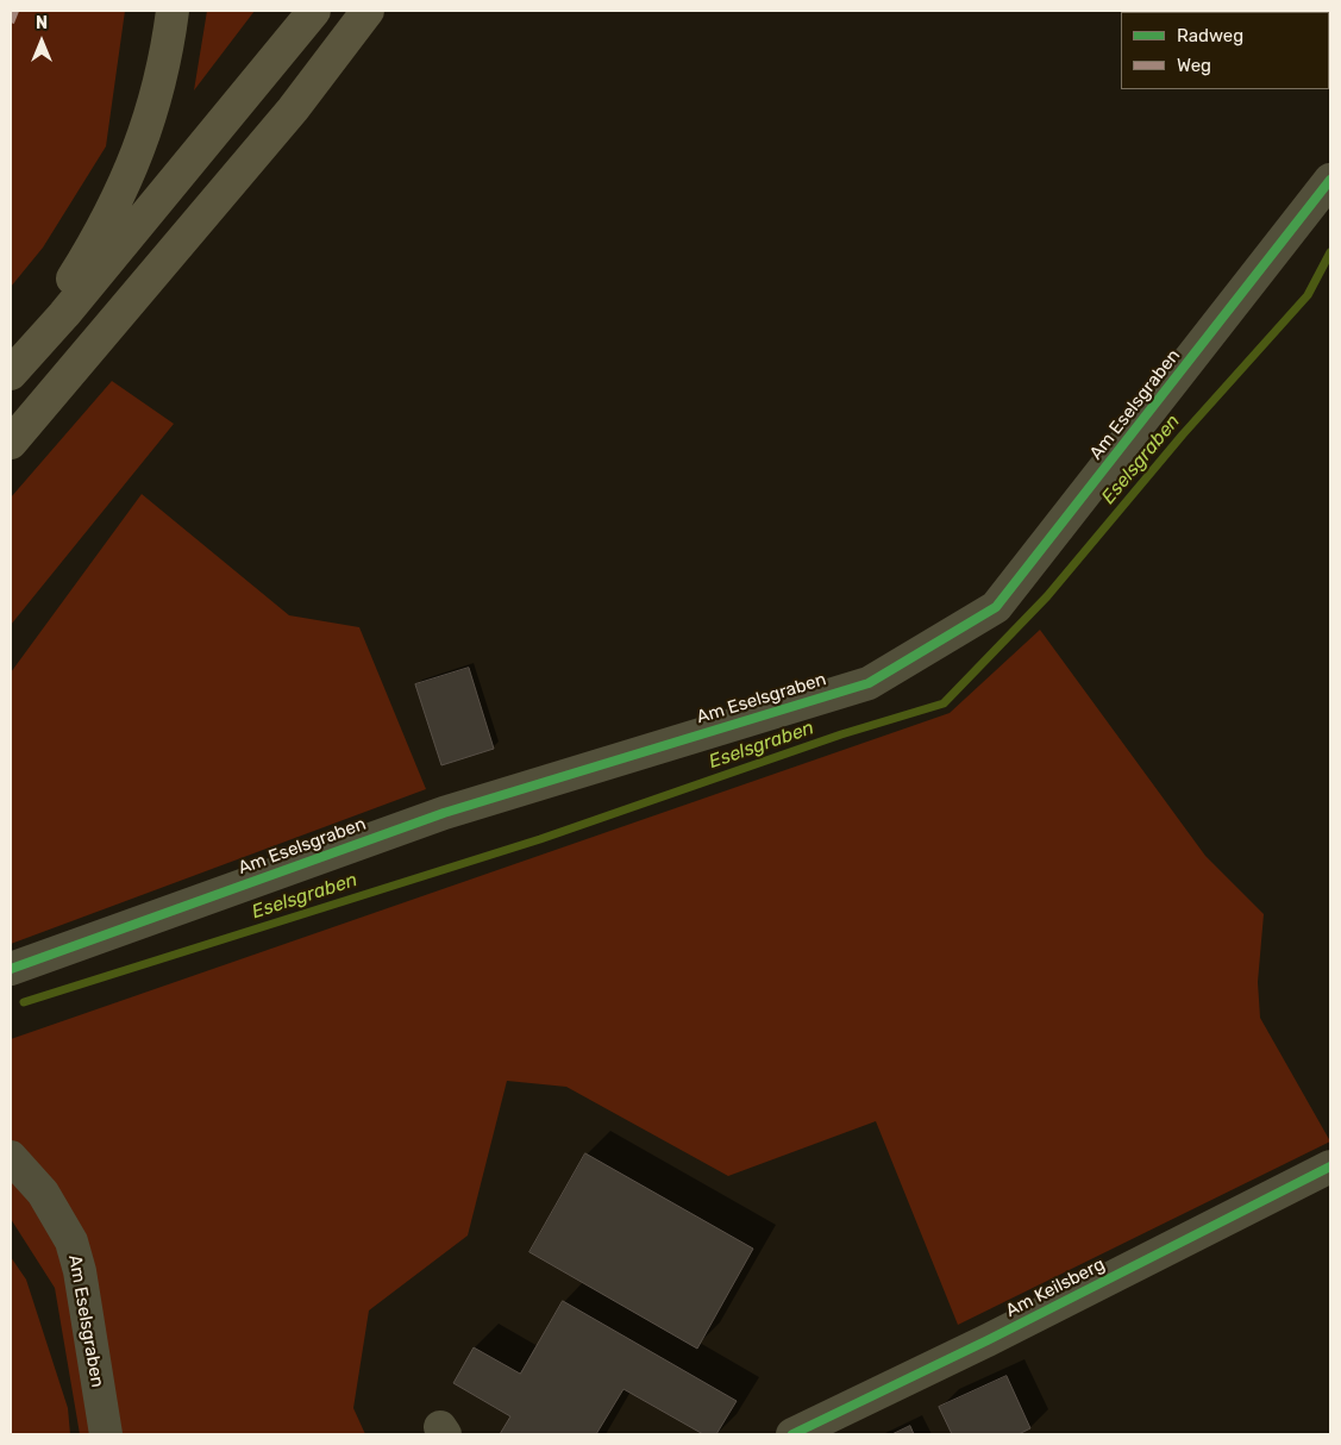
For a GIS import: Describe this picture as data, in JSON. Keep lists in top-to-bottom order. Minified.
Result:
{"streets":{"street":["Am Eselsgraben","Am Keilsberg"]},"water":["Eselsgraben"],"legend":["Radweg","Weg"],"north":"top"}
